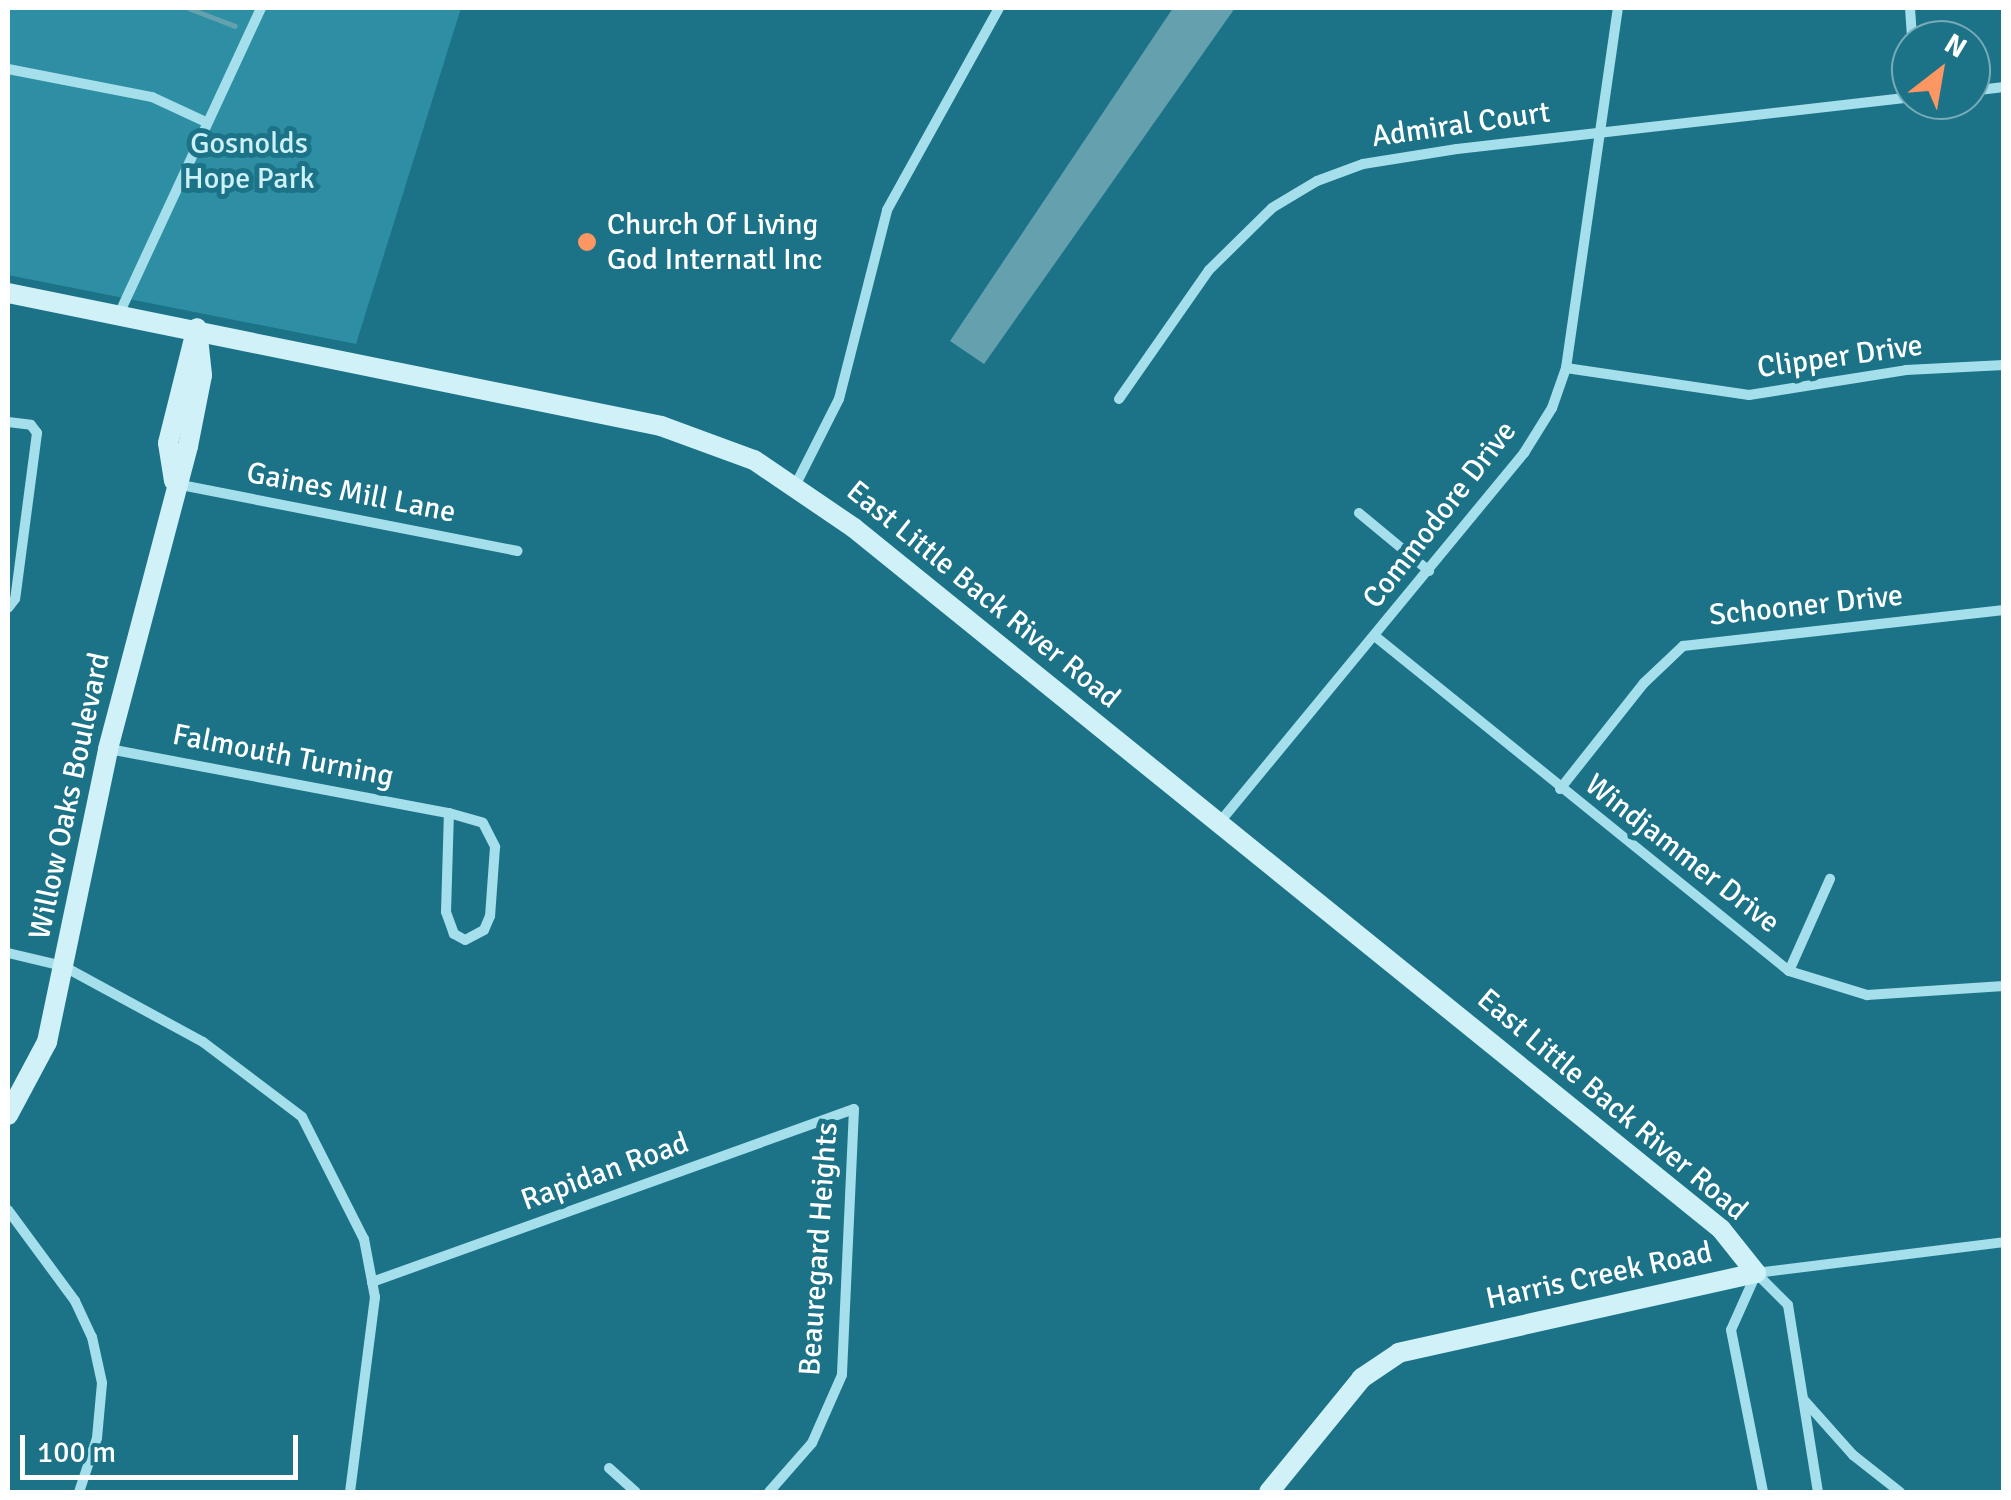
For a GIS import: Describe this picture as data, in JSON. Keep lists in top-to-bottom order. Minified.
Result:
{"streets":{"street":["Admiral Court","Clipper Drive","Gaines Mill Lane","Commodore Drive","East Little Back River Road","Schooner Drive","Falmouth Turning","Willow Oaks Boulevard","Windjammer Drive","Rapidan Road","Beauregard Heights","Harris Creek Road"]},"crossings":[["Admiral Court","Commodore Drive"],["Clipper Drive","Commodore Drive"],["Gaines Mill Lane","Willow Oaks Boulevard"],["Commodore Drive","East Little Back River Road"],["Commodore Drive","Windjammer Drive"],["East Little Back River Road","Willow Oaks Boulevard"],["East Little Back River Road","Harris Creek Road"],["Schooner Drive","Windjammer Drive"],["Falmouth Turning","Willow Oaks Boulevard"],["Rapidan Road","Beauregard Heights"]],"parks":["Gosnolds Hope Park"],"places":["Church Of Living God Internatl Inc"],"scale_bar":"100 m","north":"top right"}
